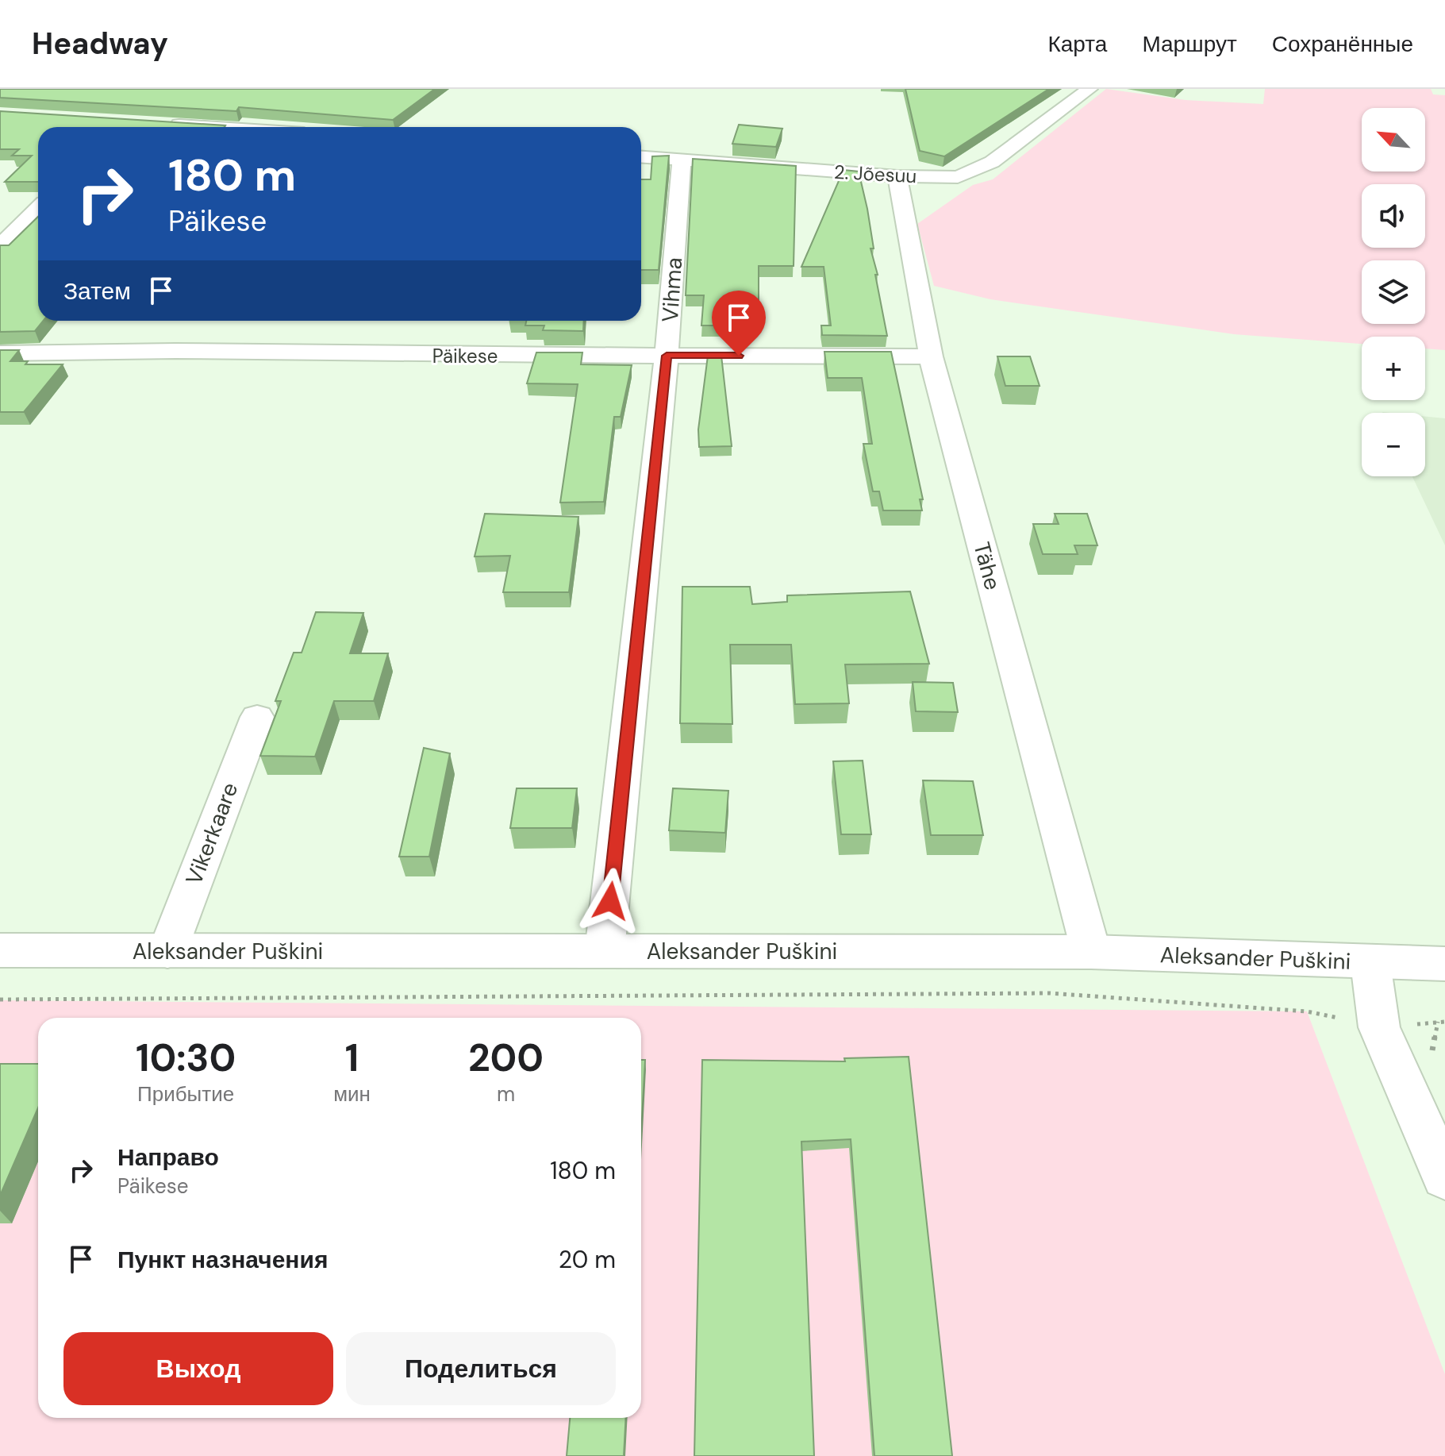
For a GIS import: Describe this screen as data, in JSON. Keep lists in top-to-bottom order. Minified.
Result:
{"streets":{"street":["2. Jõesuu","Vihma","Päikese","Tähe","Vikerkaare","Aleksander Puškini"]},"crossings":[["2. Jõesuu","Vihma"],["2. Jõesuu","Tähe"],["Vihma","Päikese"],["Vihma","Aleksander Puškini"],["Päikese","Tähe"],["Tähe","Aleksander Puškini"],["Vikerkaare","Aleksander Puškini"]],"north":"top left","page":{"header":"Headway","nav":["Карта","Маршрут","Сохранённые"],"map_buttons":["+","−"],"turn":["180 m","Päikese"],"then":"Затем","eta":["10:30","Прибытие","1","мин","200","m"],"list":[{"name":"Направо","note":"Päikese","value":"180 m"},{"name":"Пункт назначения","value":"20 m"}],"buttons":["Выход","Поделиться"]}}
